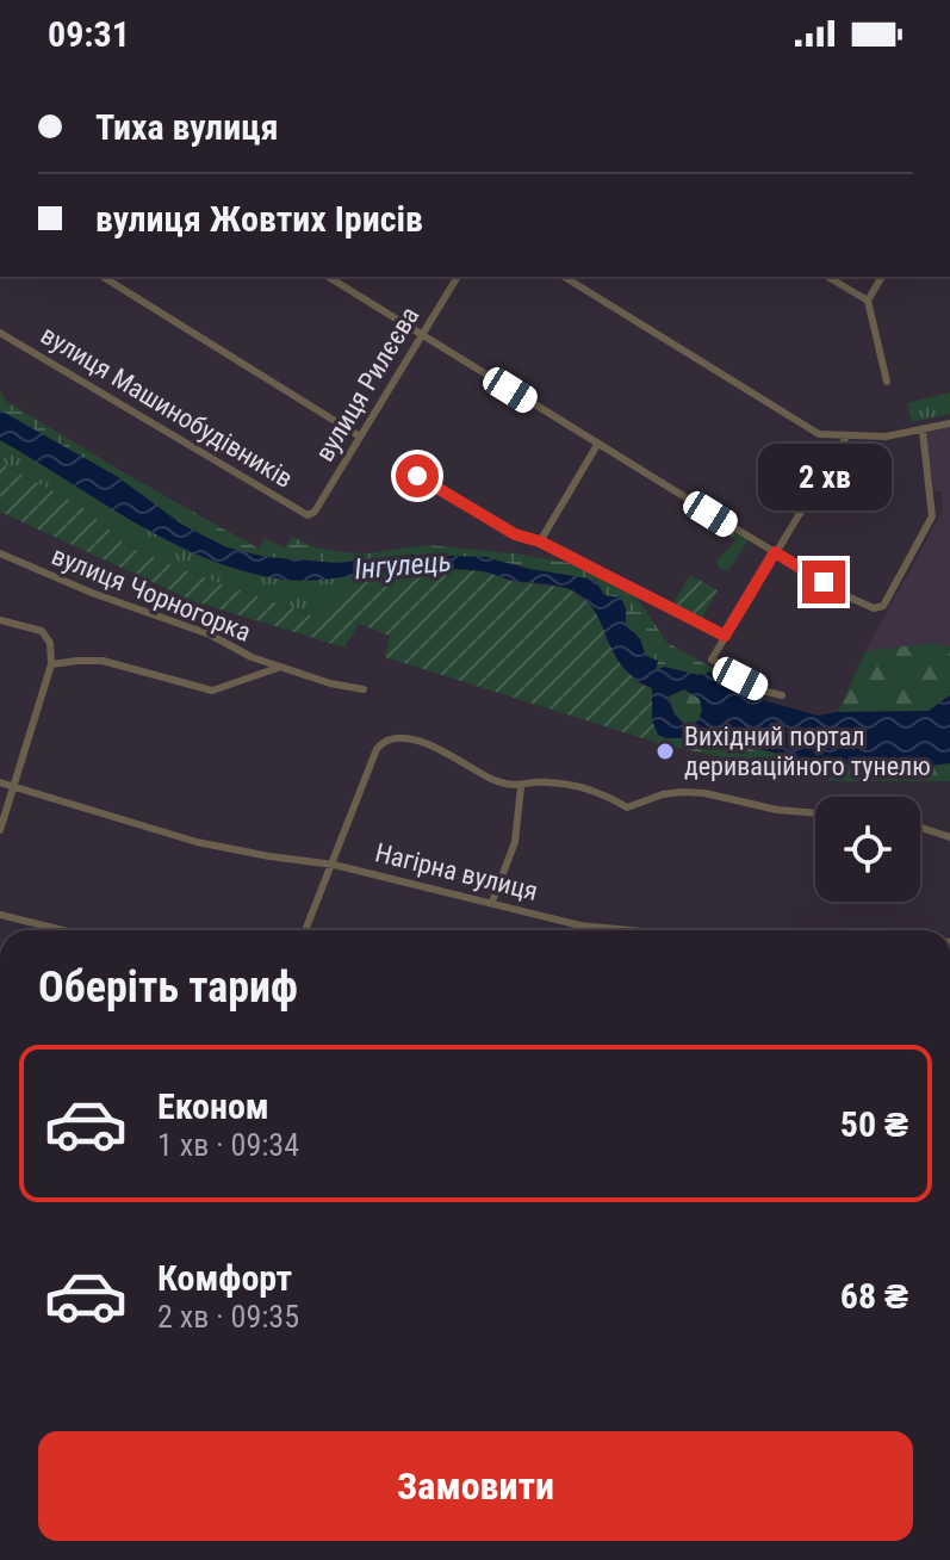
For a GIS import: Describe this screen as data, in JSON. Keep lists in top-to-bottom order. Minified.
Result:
{"streets":{"street":["вулиця Рилєєва","вулиця Машинобудівників","вулиця Чорногорка","Нагірна вулиця"]},"crossings":[["вулиця Рилєєва","вулиця Машинобудівників"]],"water":["Інгулець"],"places":["Вихідний портал дериваційного тунелю"],"page":{"status":"09:31","banner":["Тиха вулиця","вулиця Жовтих Ірисів"],"bubble":"2 хв","heading":"Оберіть тариф","list":[{"name":"Економ","note":"1 хв · 09:34","value":"50 ₴"},{"name":"Комфорт","note":"2 хв · 09:35","value":"68 ₴"}],"buttons":"Замовити"}}
